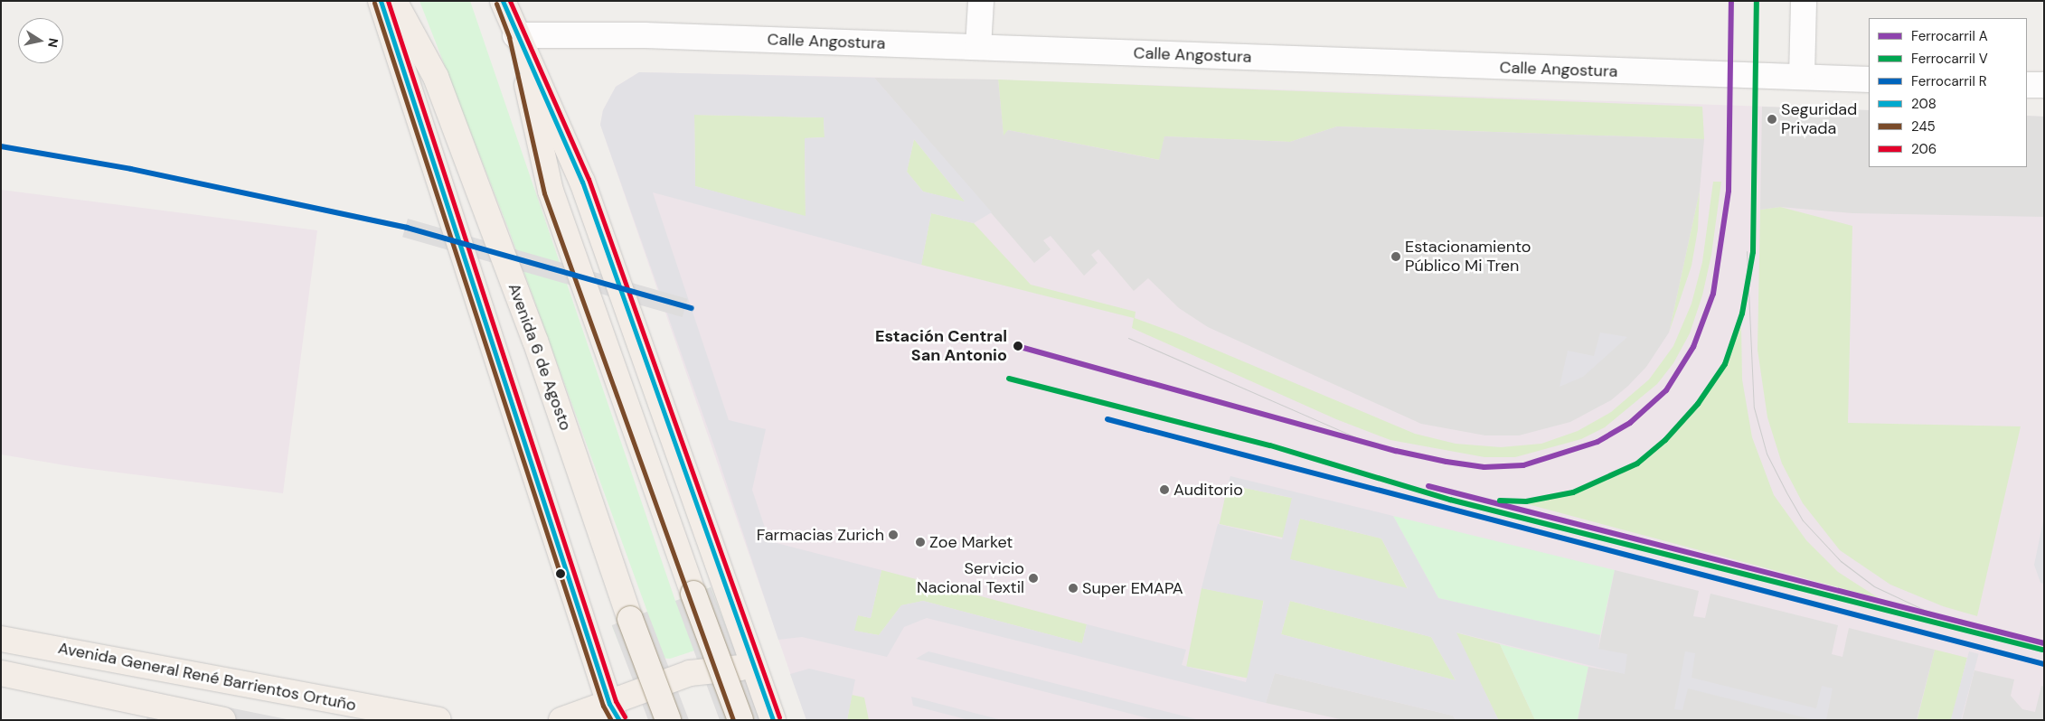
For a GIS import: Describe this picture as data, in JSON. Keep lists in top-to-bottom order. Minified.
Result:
{"streets":{"main road":["Avenida 6 de Agosto","Avenida General René Barrientos Ortuño"],"street":["Calle Angostura"]},"places":["Seguridad Privada","Estacionamiento Público Mi Tren","Estación Central San Antonio","Auditorio","Farmacias Zurich","Zoe Market","Servicio Nacional Textil","Super EMAPA"],"lines":["rail line A","rail line V","transit line 208","transit line 206","transit line 245","rail line R"],"legend":["Ferrocarril A","Ferrocarril V","Ferrocarril R","208","245","206"],"north":"right"}
